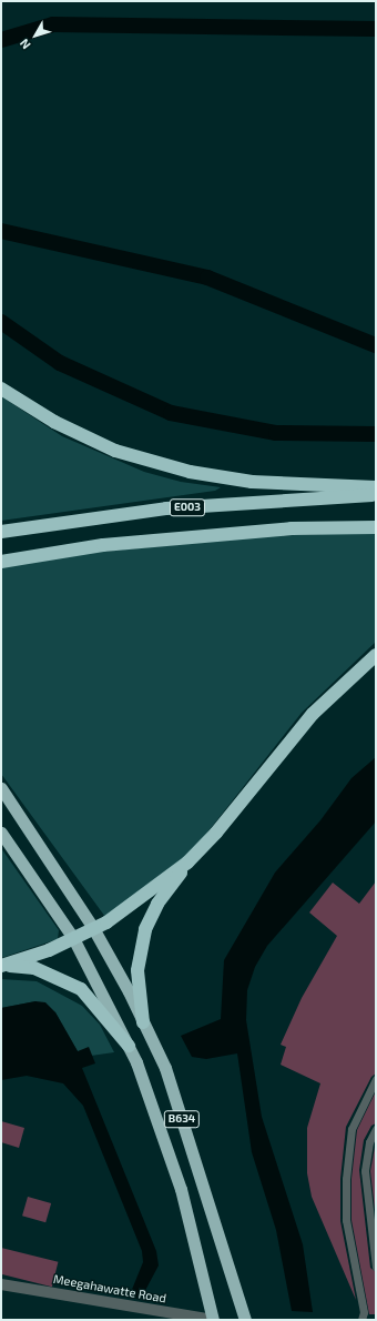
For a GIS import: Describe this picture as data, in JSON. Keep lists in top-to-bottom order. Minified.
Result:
{"streets":{"highway":["E003","B634"],"street":["Meegahawatte Road"]},"crossings":[["B634","Meegahawatte Road"]],"north":"bottom left"}
